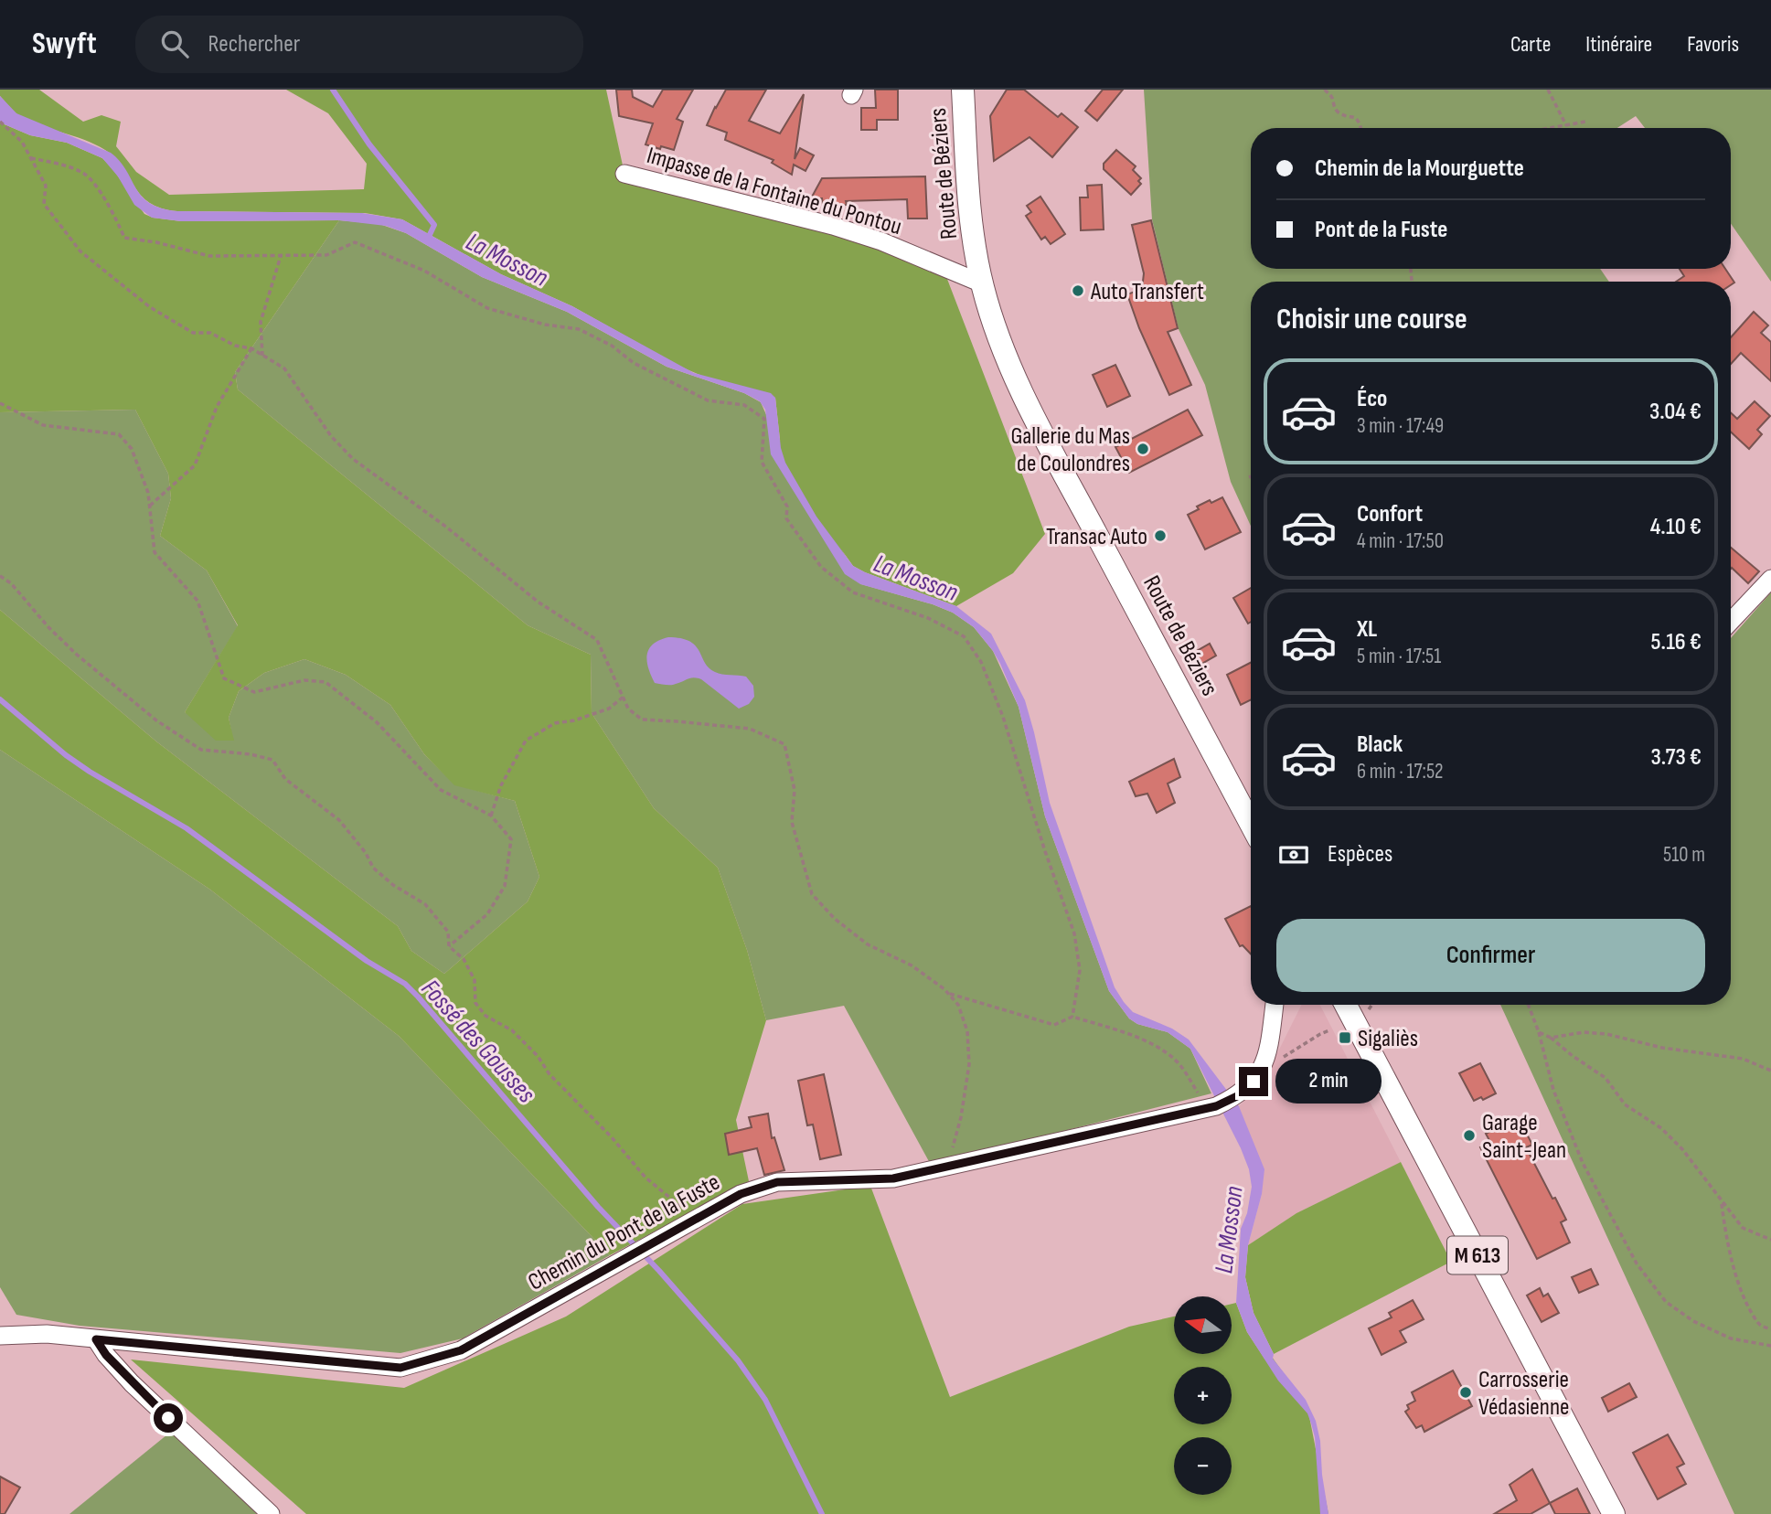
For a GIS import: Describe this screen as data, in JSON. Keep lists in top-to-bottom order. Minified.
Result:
{"streets":{"main road":["Route de Béziers","M 613"],"street":["Impasse de la Fontaine du Pontou","Chemin du Pont de la Fuste"]},"crossings":[["Route de Béziers","Impasse de la Fontaine du Pontou"]],"water":["La Mosson","Fossé des Gousses"],"places":{"other":["Auto Transfert","Gallerie du Mas de Coulondres","Transac Auto","Garage Saint-Jean","Carrosserie Védasienne"],"transit":["Sigaliès"]},"north":"left","page":{"header":"Swyft","search":"Rechercher","nav":["Carte","Itinéraire","Favoris"],"banner":["Chemin de la Mourguette","Pont de la Fuste"],"heading":"Choisir une course","list":[{"name":"Éco","note":"3 min · 17:49","value":"3.04 €"},{"name":"Confort","note":"4 min · 17:50","value":"4.10 €"},{"name":"XL","note":"5 min · 17:51","value":"5.16 €"},{"name":"Black","note":"6 min · 17:52","value":"3.73 €"}],"pay":["Espèces","510 m"],"buttons":"Confirmer","bubble":"2 min","map_buttons":["+","−"]}}
